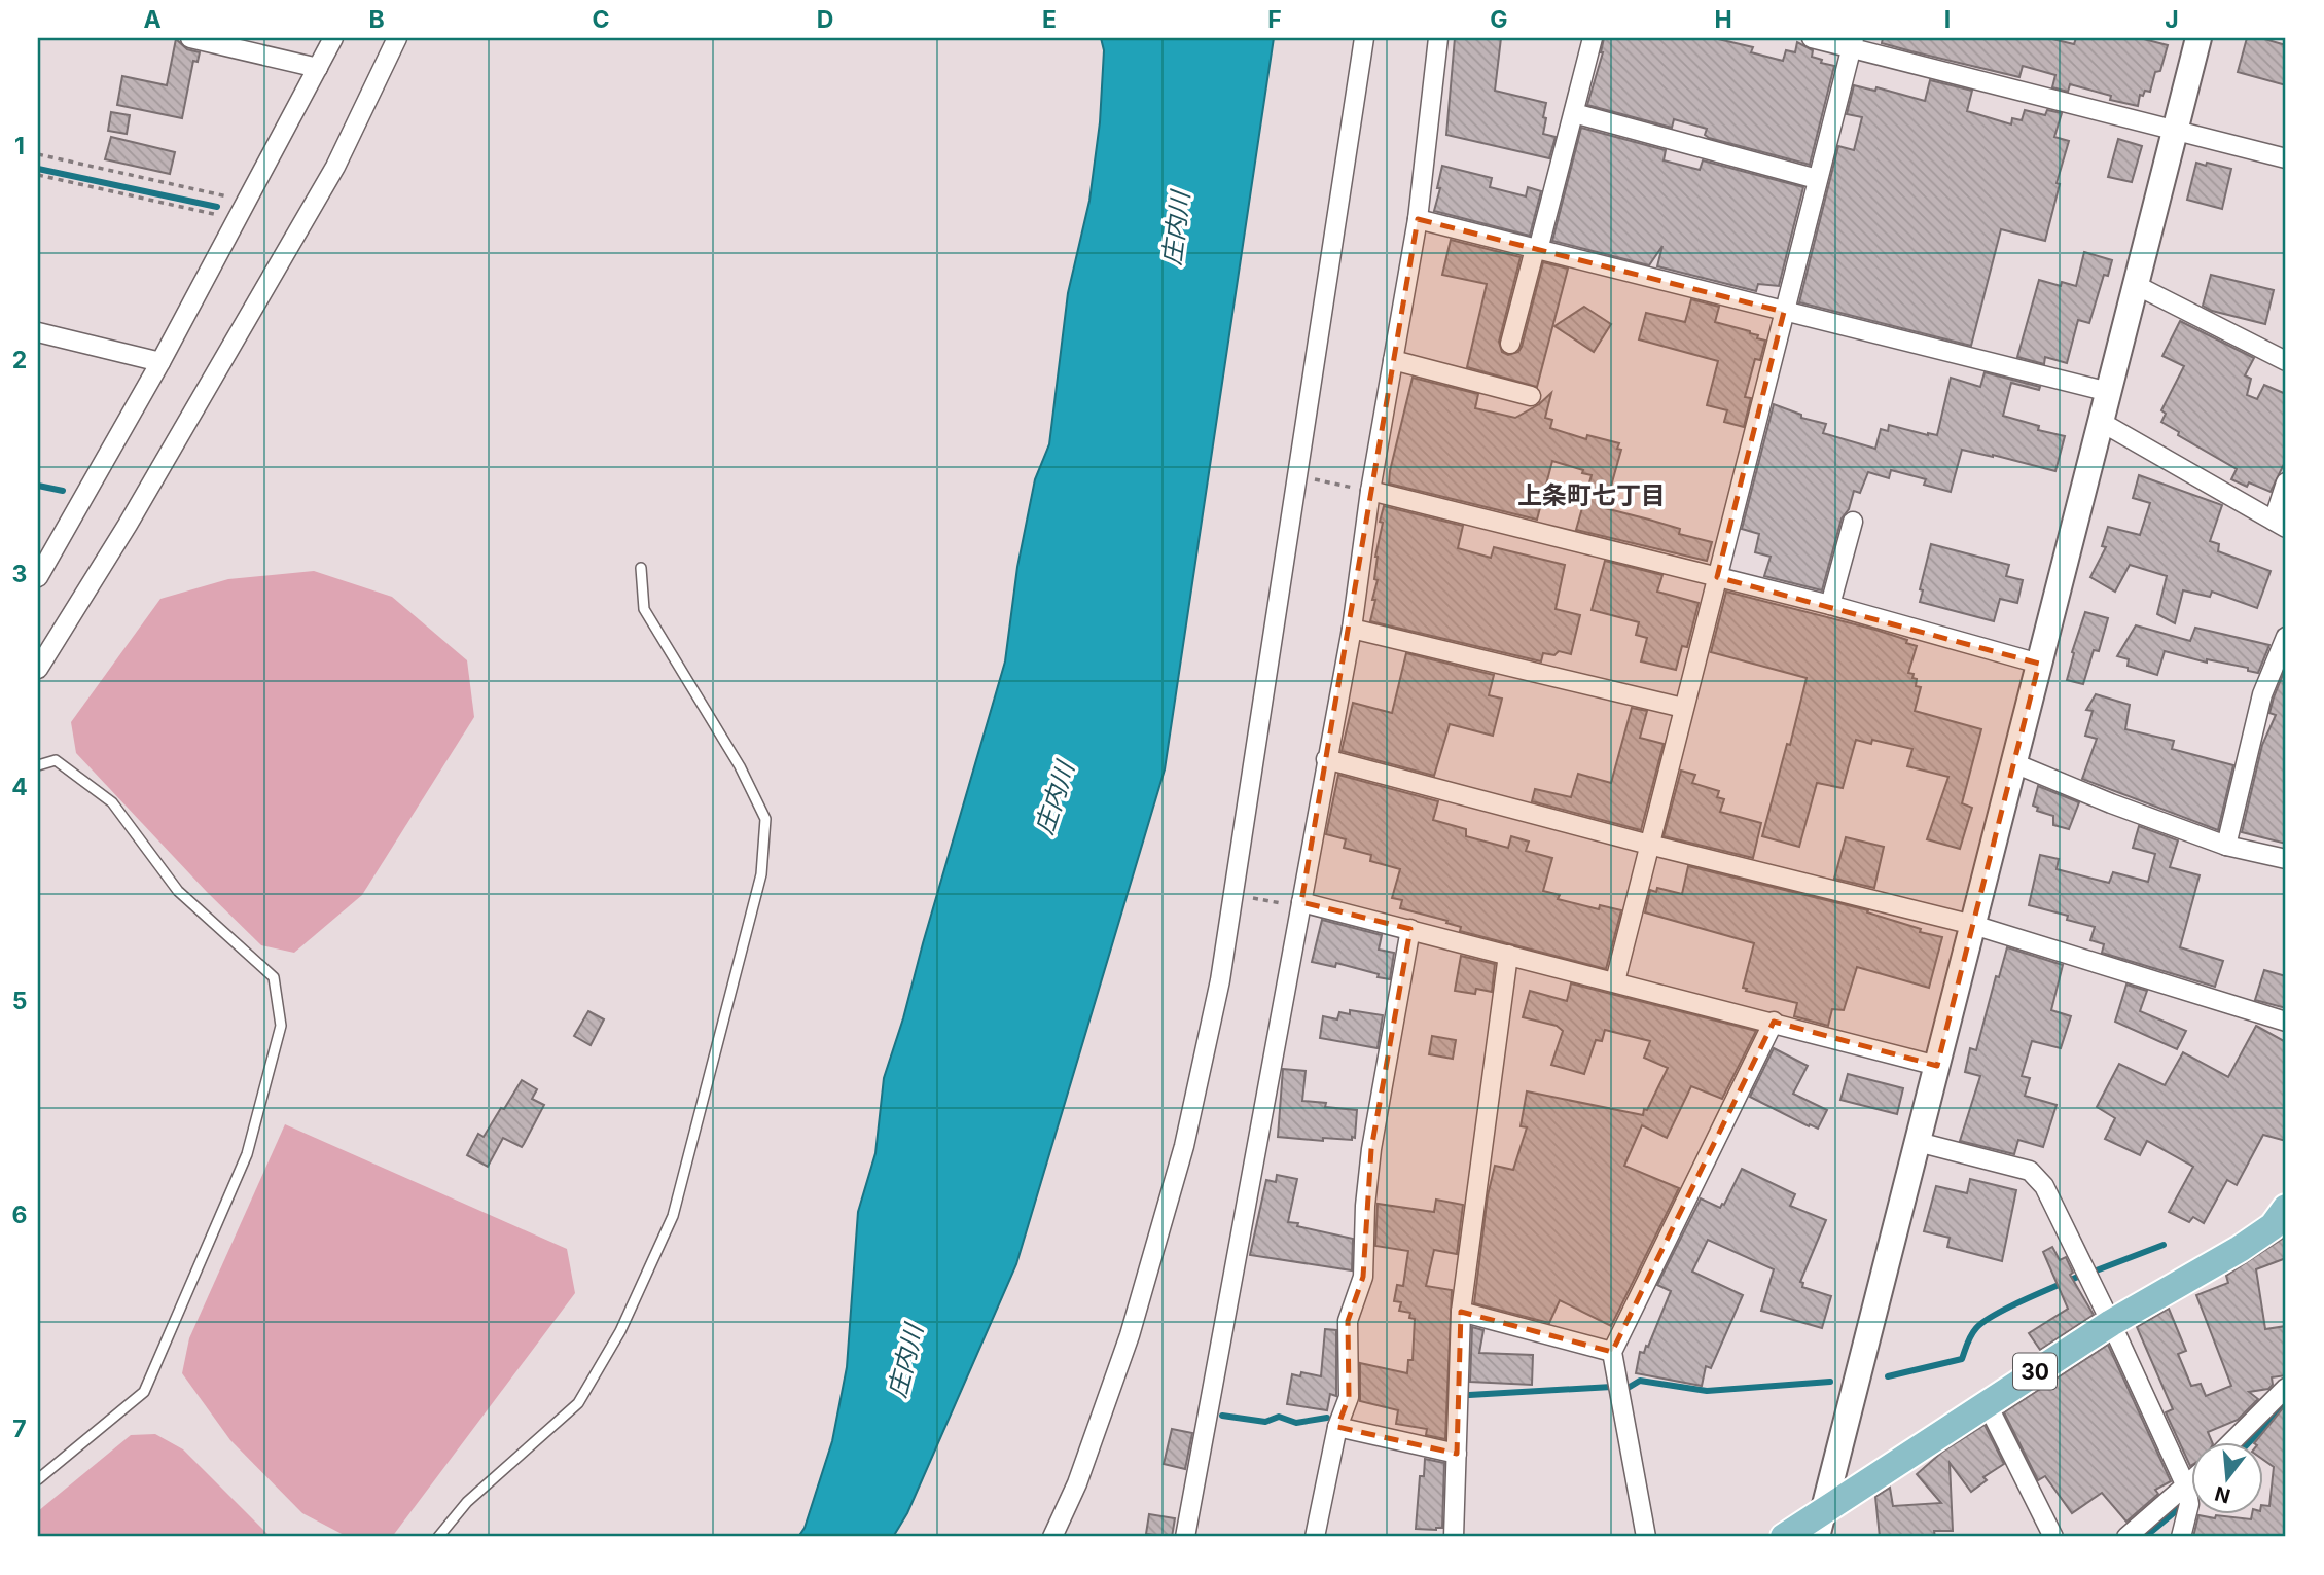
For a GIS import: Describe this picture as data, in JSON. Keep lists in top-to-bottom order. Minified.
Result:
{"streets":{"main road":["30"]},"districts":["上条町七丁目"],"water":["庄内川"],"north":"bottom","grid":{"columns":["A","B","C","D","E","F","G","H","I","J"],"rows":["1","2","3","4","5","6","7"]}}
